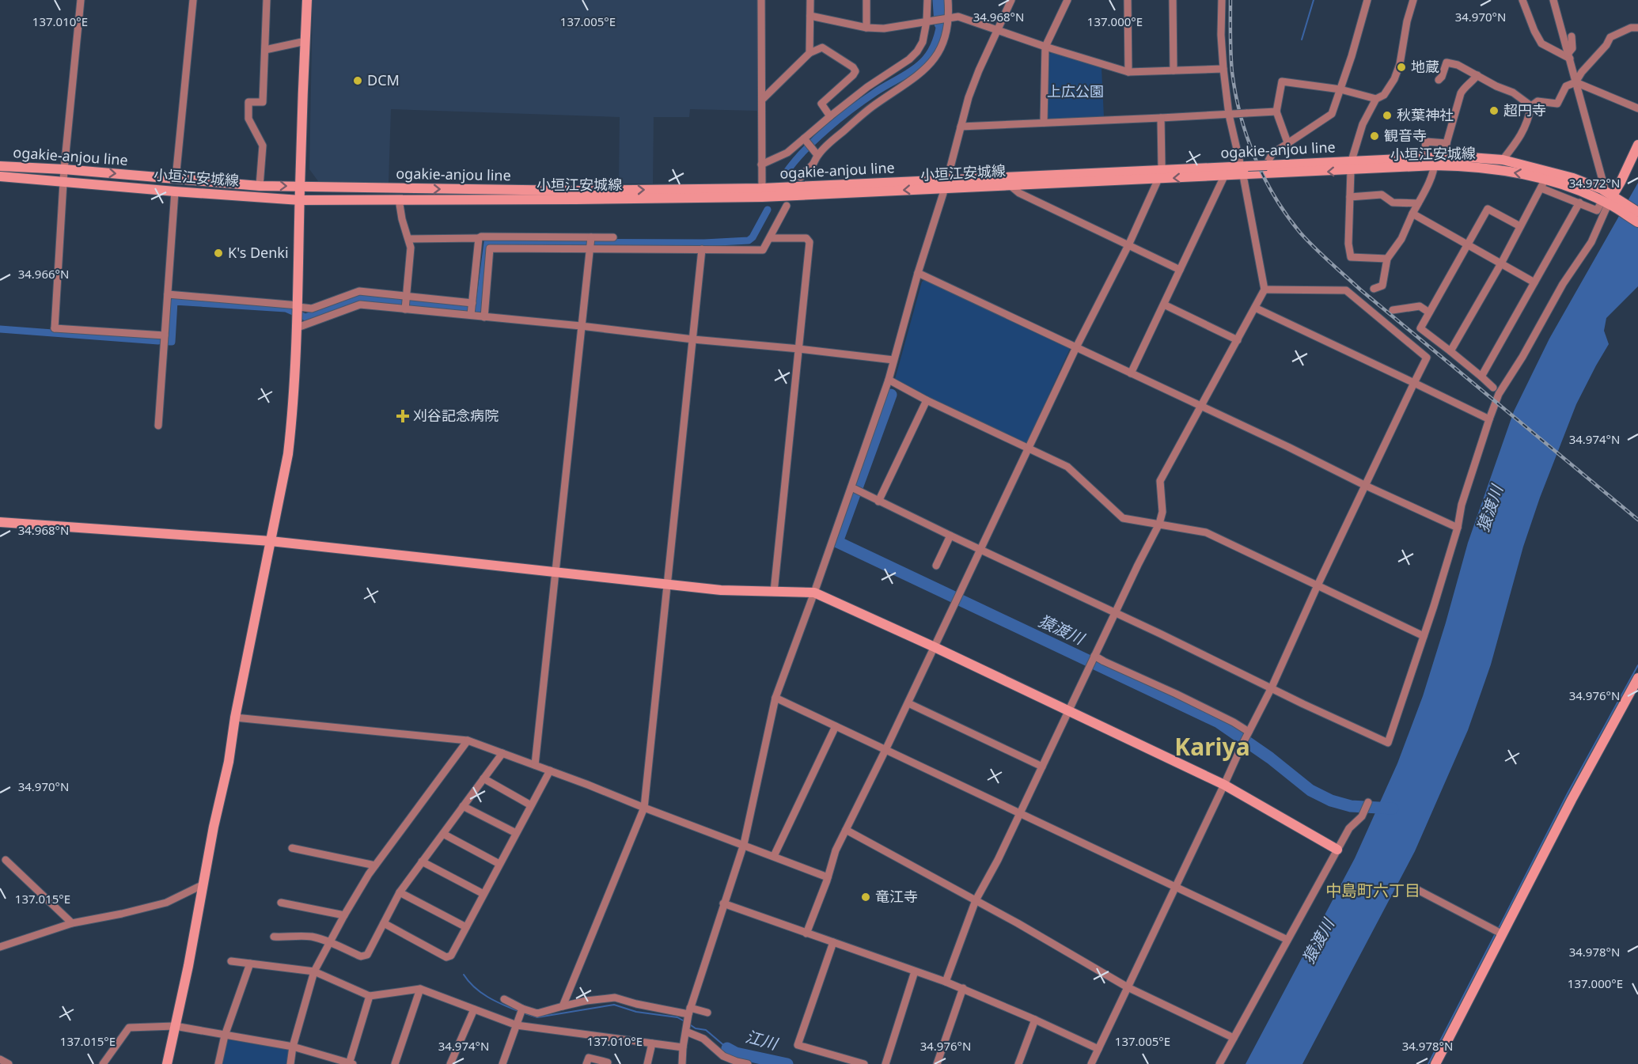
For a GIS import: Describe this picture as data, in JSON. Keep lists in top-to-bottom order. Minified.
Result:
{"streets":{"main road":["ogakie-anjou line","小垣江安城線"]},"crossings":[["ogakie-anjou line","小垣江安城線"]],"one_way":["ogakie-anjou line"],"districts":["Kariya","中島町六丁目"],"water":["猿渡川","江川"],"parks":["上広公園"],"places":{"other":["地蔵","DCM","超円寺","秋葉神社","観音寺","K's Denki","竜江寺"],"health":["刈谷記念病院"]},"coordinates":["34.968°N","34.970°N","137.010°E","137.005°E","137.000°E","34.972°N","34.966°N","34.974°N","34.976°N","137.015°E","34.978°N"]}
